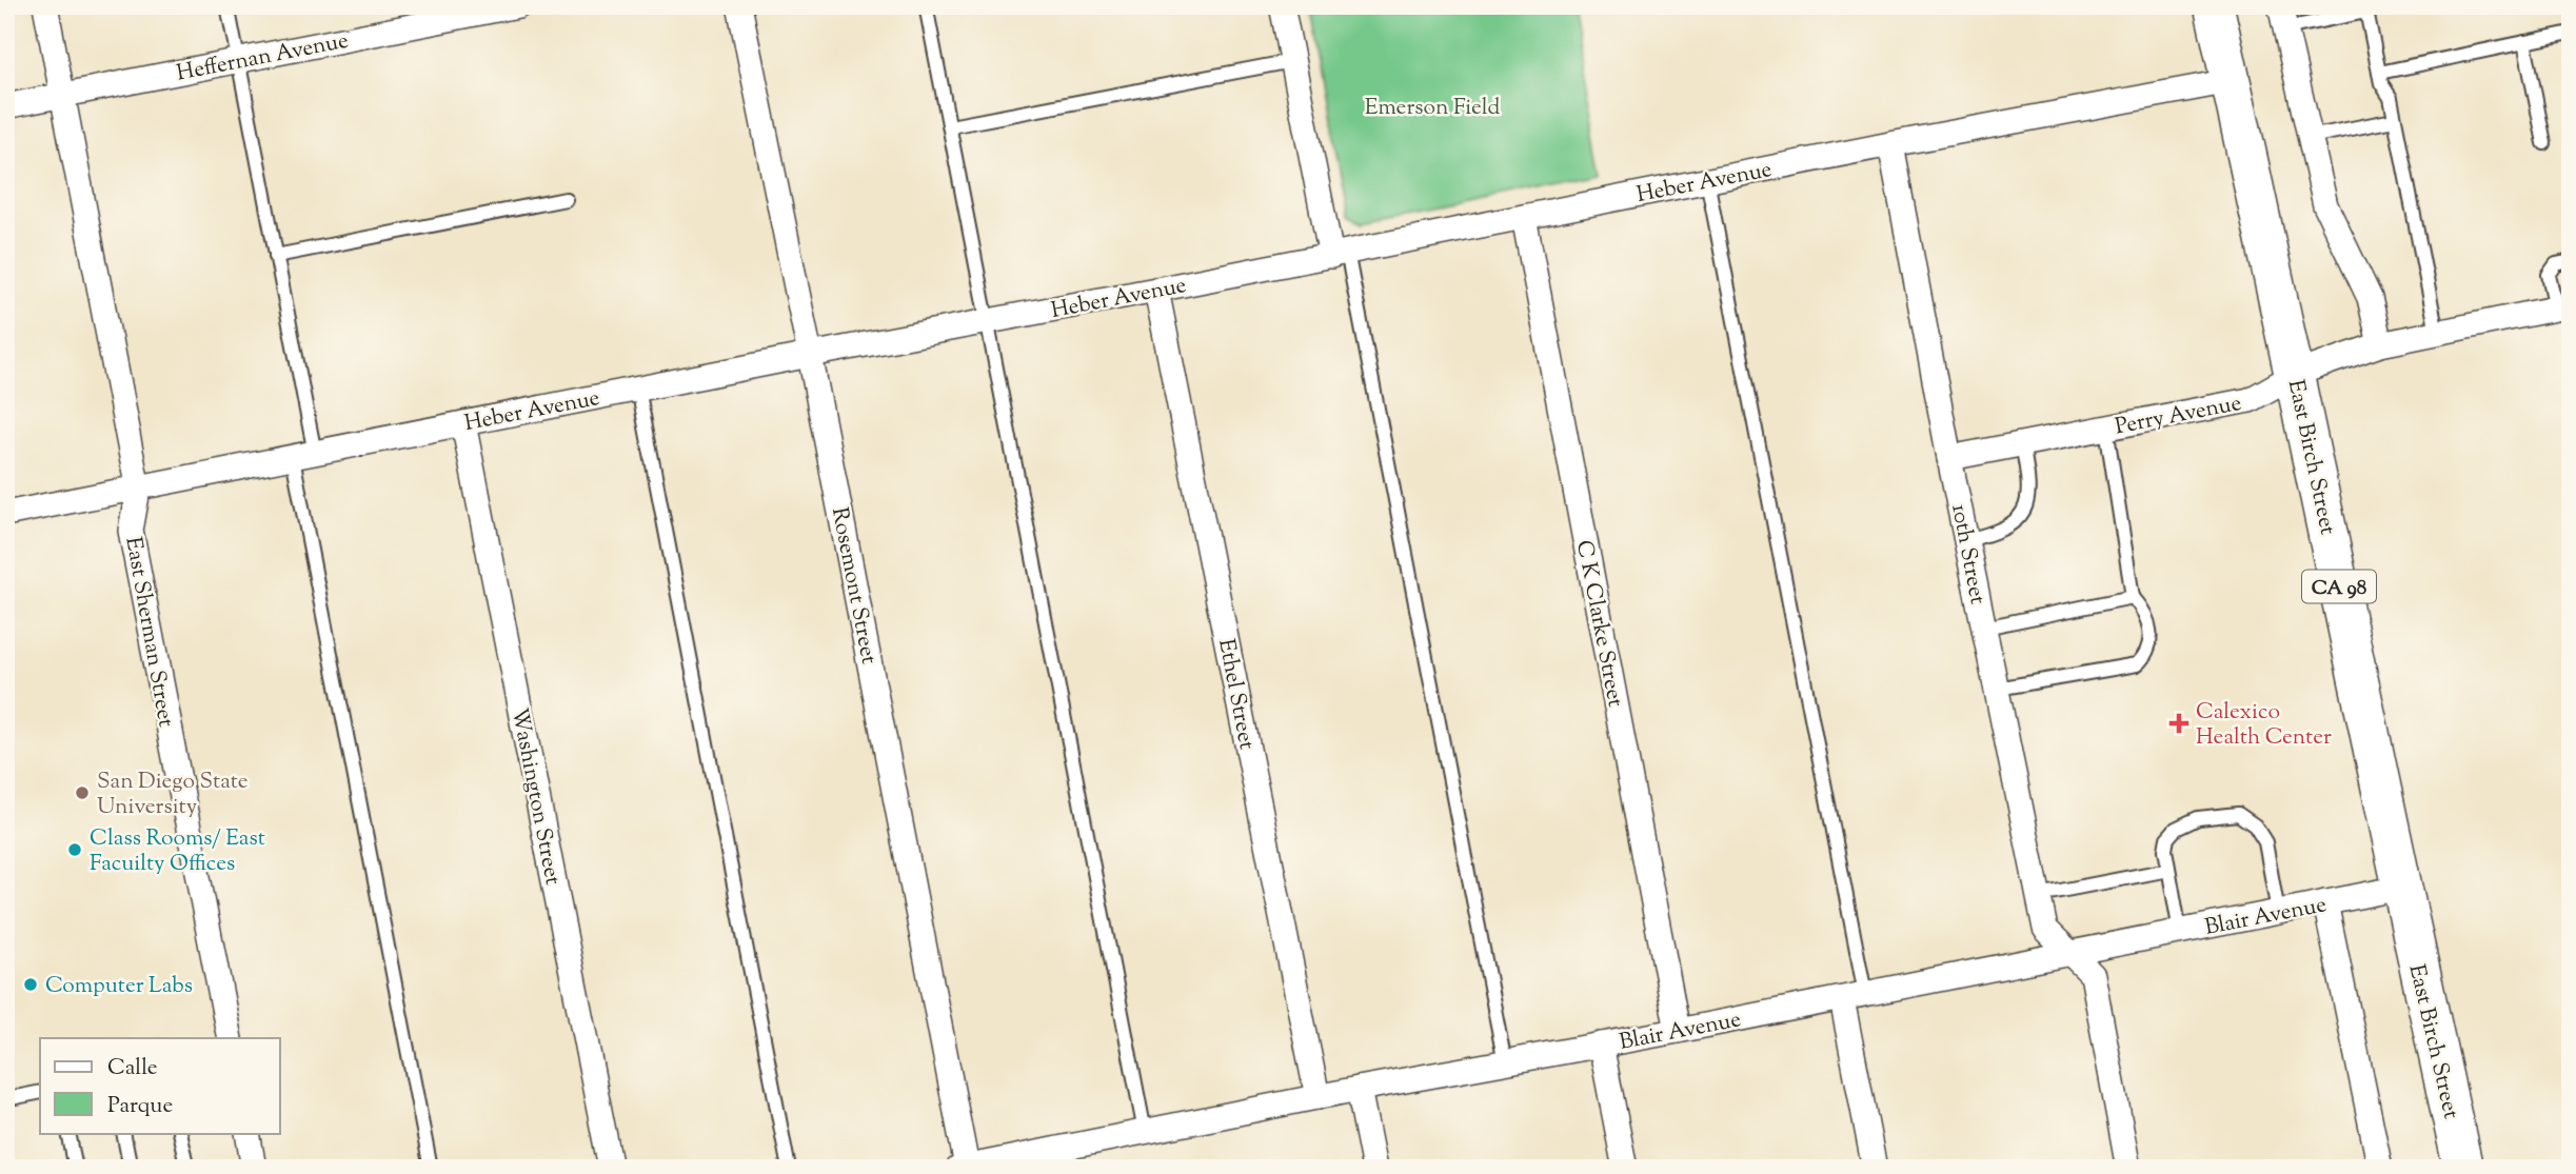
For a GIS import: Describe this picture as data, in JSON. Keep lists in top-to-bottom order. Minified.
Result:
{"streets":{"main road":["East Birch Street","CA 98"],"street":["Heffernan Avenue","Heber Avenue","Perry Avenue","10th Street","Rosemont Street","C K Clarke Street","East Sherman Street","Ethel Street","Washington Street","Blair Avenue"]},"crossings":[["Heffernan Avenue","East Sherman Street"],["Heber Avenue","East Birch Street"],["Heber Avenue","10th Street"],["Heber Avenue","Rosemont Street"],["Heber Avenue","C K Clarke Street"],["Heber Avenue","East Sherman Street"],["Heber Avenue","Ethel Street"],["Heber Avenue","Washington Street"],["Perry Avenue","East Birch Street"],["Perry Avenue","10th Street"],["East Birch Street","Blair Avenue"],["10th Street","Blair Avenue"],["Rosemont Street","Blair Avenue"],["C K Clarke Street","Blair Avenue"],["Ethel Street","Blair Avenue"]],"parks":["Emerson Field"],"places":{"health":["Calexico Health Center"],"other":["San Diego State University","Class Rooms/ East Facuilty Offices","Computer Labs"]},"legend":["Calle","Parque"]}
